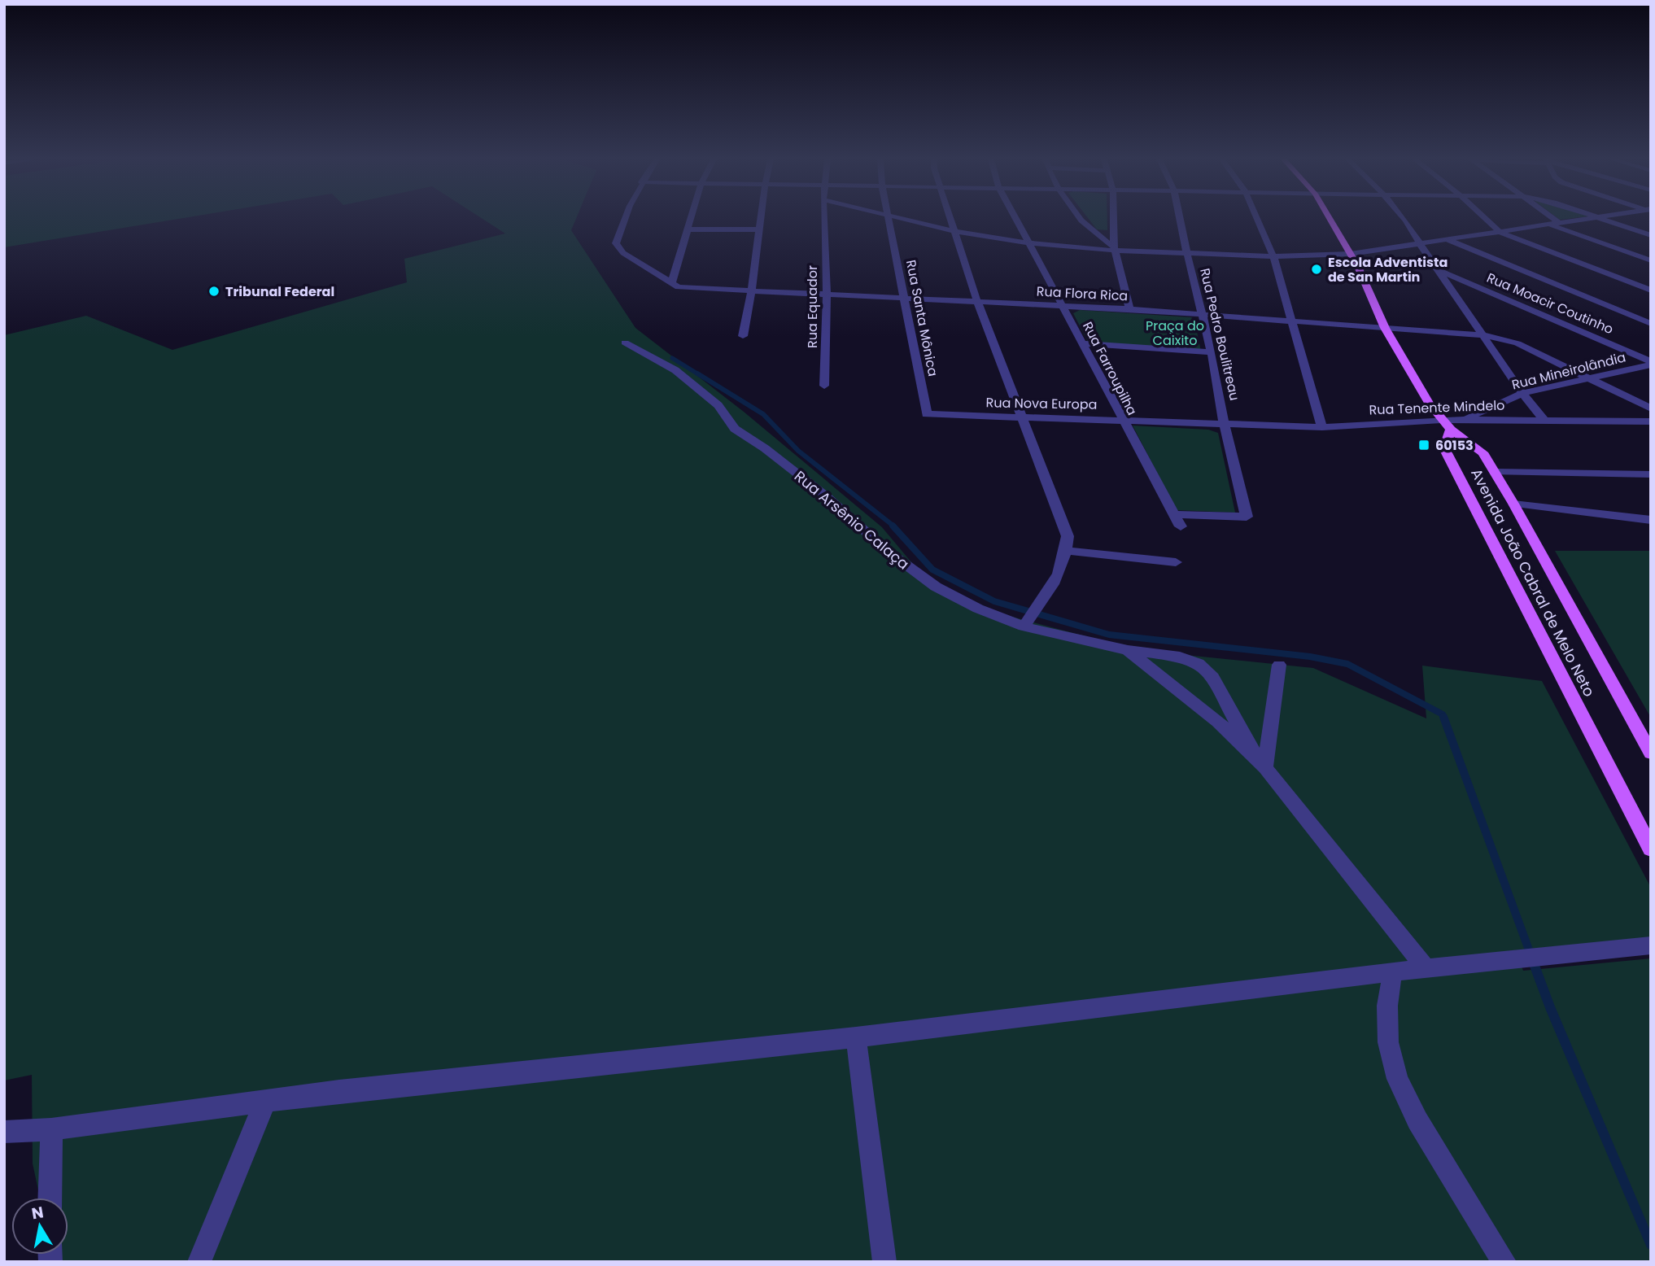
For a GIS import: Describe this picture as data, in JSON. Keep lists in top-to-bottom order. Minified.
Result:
{"streets":{"main road":["Avenida João Cabral de Melo Neto"],"street":["Rua Flora Rica","Rua Moacir Coutinho","Rua Equador","Rua Santa Mônica","Rua Pedro Boulitreau","Rua Farroupilha","Rua Mineirolândia","Rua Nova Europa","Rua Tenente Mindelo","Rua Arsênio Calaça"]},"crossings":[["Rua Flora Rica","Rua Equador"],["Rua Flora Rica","Rua Santa Mônica"],["Rua Flora Rica","Rua Pedro Boulitreau"],["Rua Flora Rica","Rua Farroupilha"],["Rua Flora Rica","Rua Mineirolândia"],["Rua Moacir Coutinho","Rua Mineirolândia"],["Rua Santa Mônica","Rua Nova Europa"],["Rua Pedro Boulitreau","Rua Farroupilha"],["Rua Pedro Boulitreau","Rua Nova Europa"],["Rua Pedro Boulitreau","Rua Tenente Mindelo"],["Rua Farroupilha","Rua Nova Europa"],["Rua Mineirolândia","Rua Tenente Mindelo"],["Rua Nova Europa","Rua Tenente Mindelo"],["Rua Tenente Mindelo","Avenida João Cabral de Melo Neto"]],"parks":["Praça do Caixito"],"places":{"other":["Escola Adventista de San Martin","Tribunal Federal"],"transit":["60153"]},"north":"top"}
